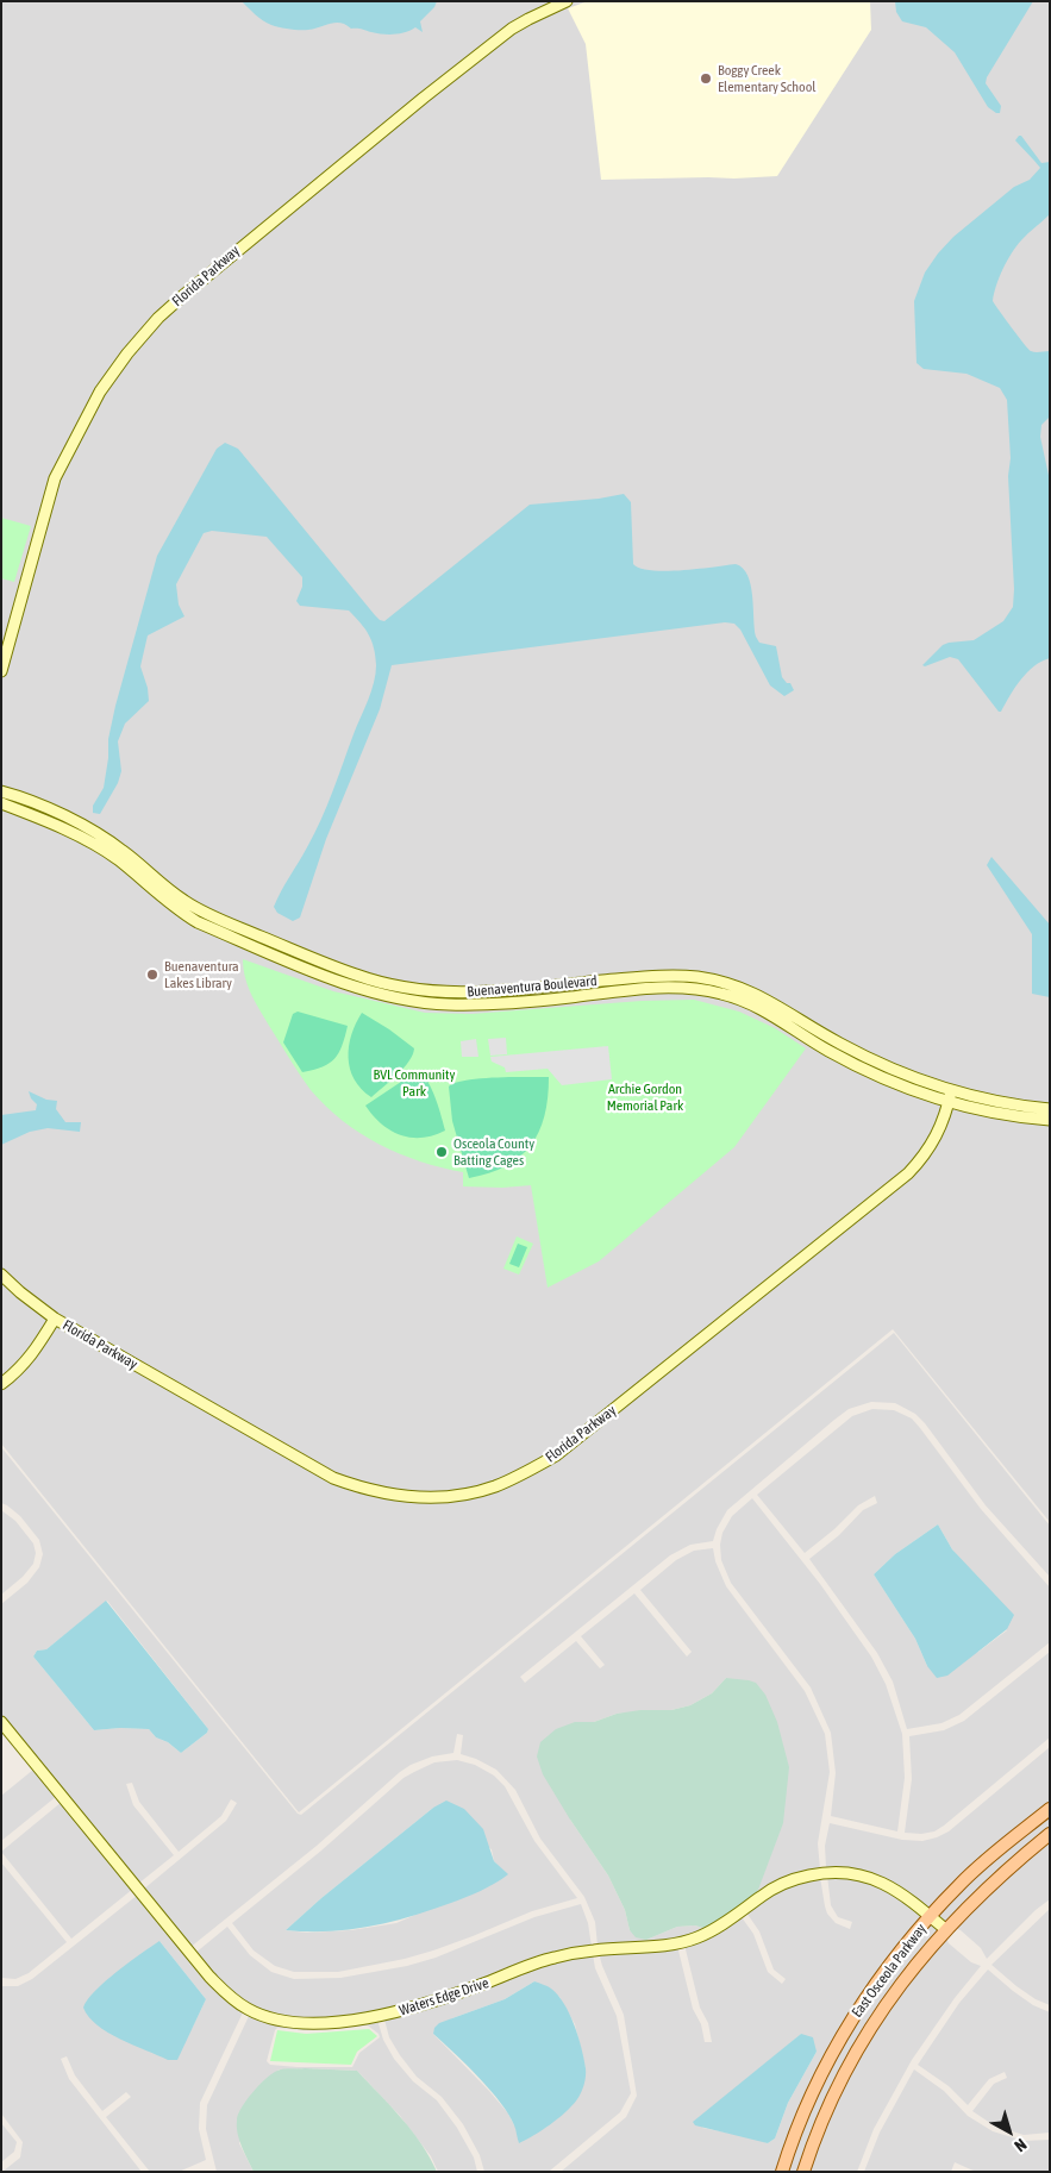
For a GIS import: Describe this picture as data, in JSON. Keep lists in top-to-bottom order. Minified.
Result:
{"streets":{"main road":["East Osceola Parkway"],"street":["Florida Parkway","Buenaventura Boulevard","Waters Edge Drive"]},"crossings":[["Florida Parkway","Buenaventura Boulevard"],["East Osceola Parkway","Waters Edge Drive"]],"parks":["BVL Community Park","Archie Gordon Memorial Park"],"places":["Boggy Creek Elementary School","Buenaventura Lakes Library","Osceola County Batting Cages"],"north":"bottom right"}
